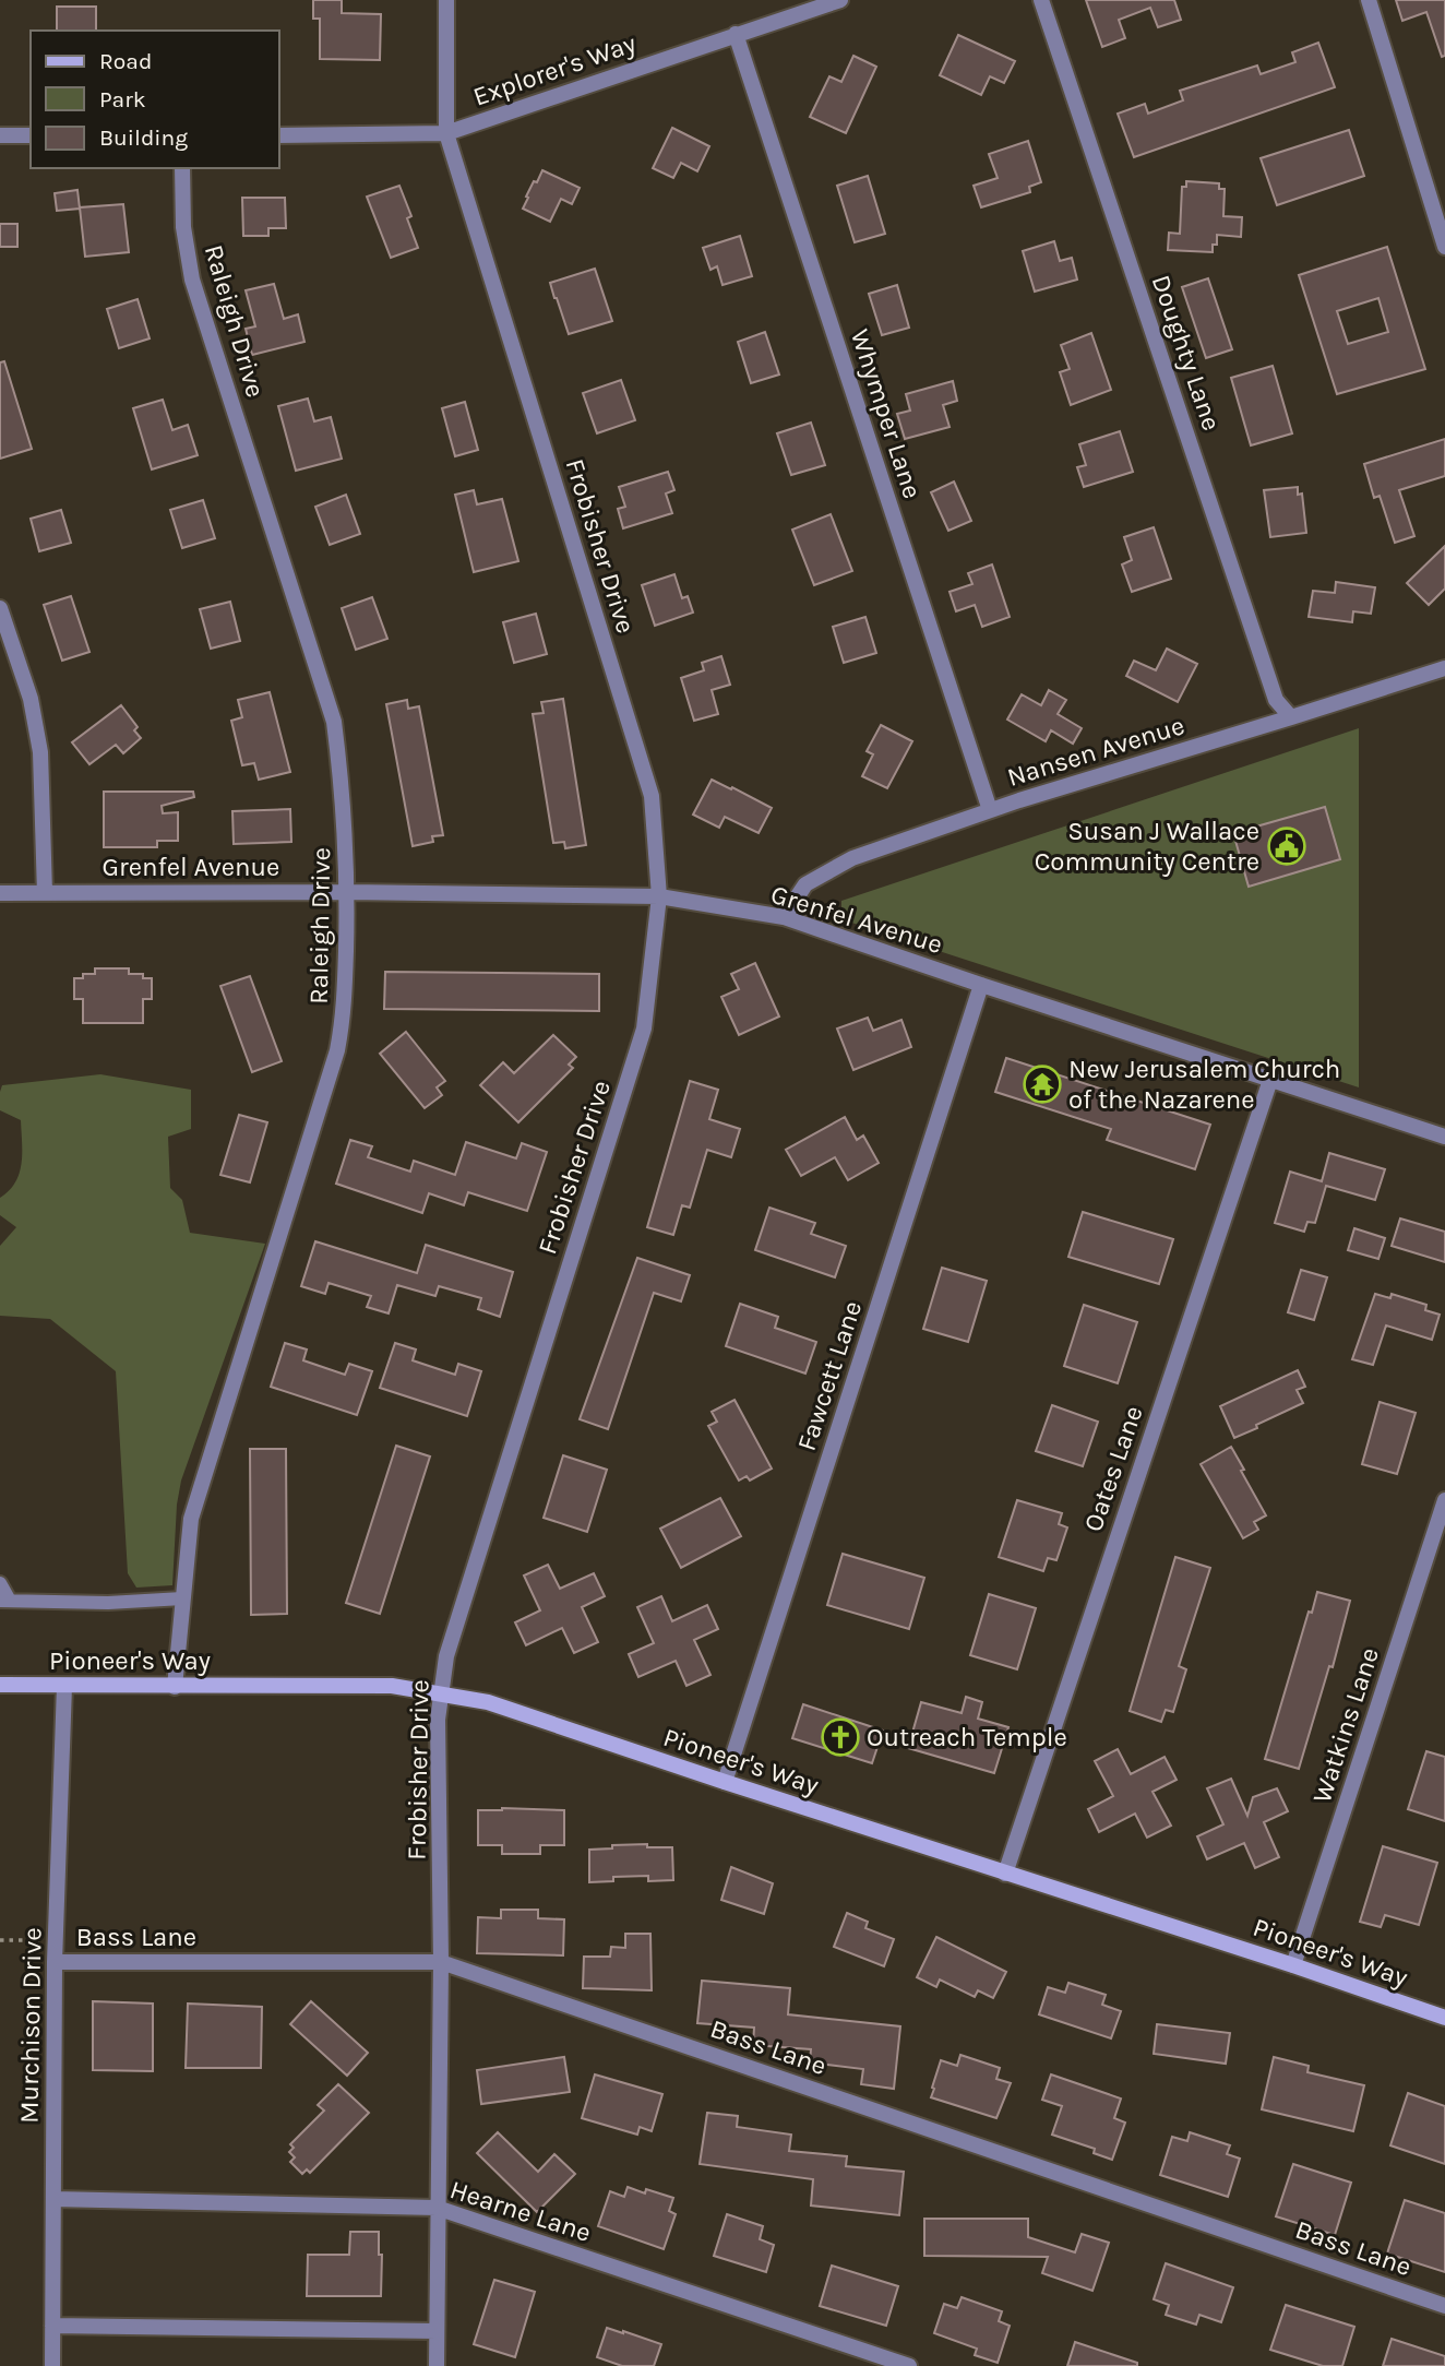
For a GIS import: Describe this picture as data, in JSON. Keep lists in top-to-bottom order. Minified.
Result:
{"streets":{"main road":["Pioneer's Way"],"street":["Explorer's Way","Raleigh Drive","Doughty Lane","Whymper Lane","Frobisher Drive","Nansen Avenue","Grenfel Avenue","Fawcett Lane","Oates Lane","Watkins Lane","Bass Lane","Murchison Drive","Hearne Lane"]},"crossings":[["Explorer's Way","Whymper Lane"],["Explorer's Way","Frobisher Drive"],["Raleigh Drive","Grenfel Avenue"],["Raleigh Drive","Pioneer's Way"],["Doughty Lane","Nansen Avenue"],["Whymper Lane","Nansen Avenue"],["Frobisher Drive","Grenfel Avenue"],["Frobisher Drive","Pioneer's Way"],["Frobisher Drive","Bass Lane"],["Frobisher Drive","Hearne Lane"],["Nansen Avenue","Grenfel Avenue"],["Grenfel Avenue","Fawcett Lane"],["Grenfel Avenue","Oates Lane"],["Fawcett Lane","Pioneer's Way"],["Oates Lane","Pioneer's Way"],["Pioneer's Way","Watkins Lane"],["Pioneer's Way","Murchison Drive"],["Bass Lane","Murchison Drive"],["Murchison Drive","Hearne Lane"]],"places":{"public building":["Susan J Wallace Community Centre"],"temple":["New Jerusalem Church of the Nazarene"],"church":["Outreach Temple"]},"legend":["Road","Park","Building"]}
